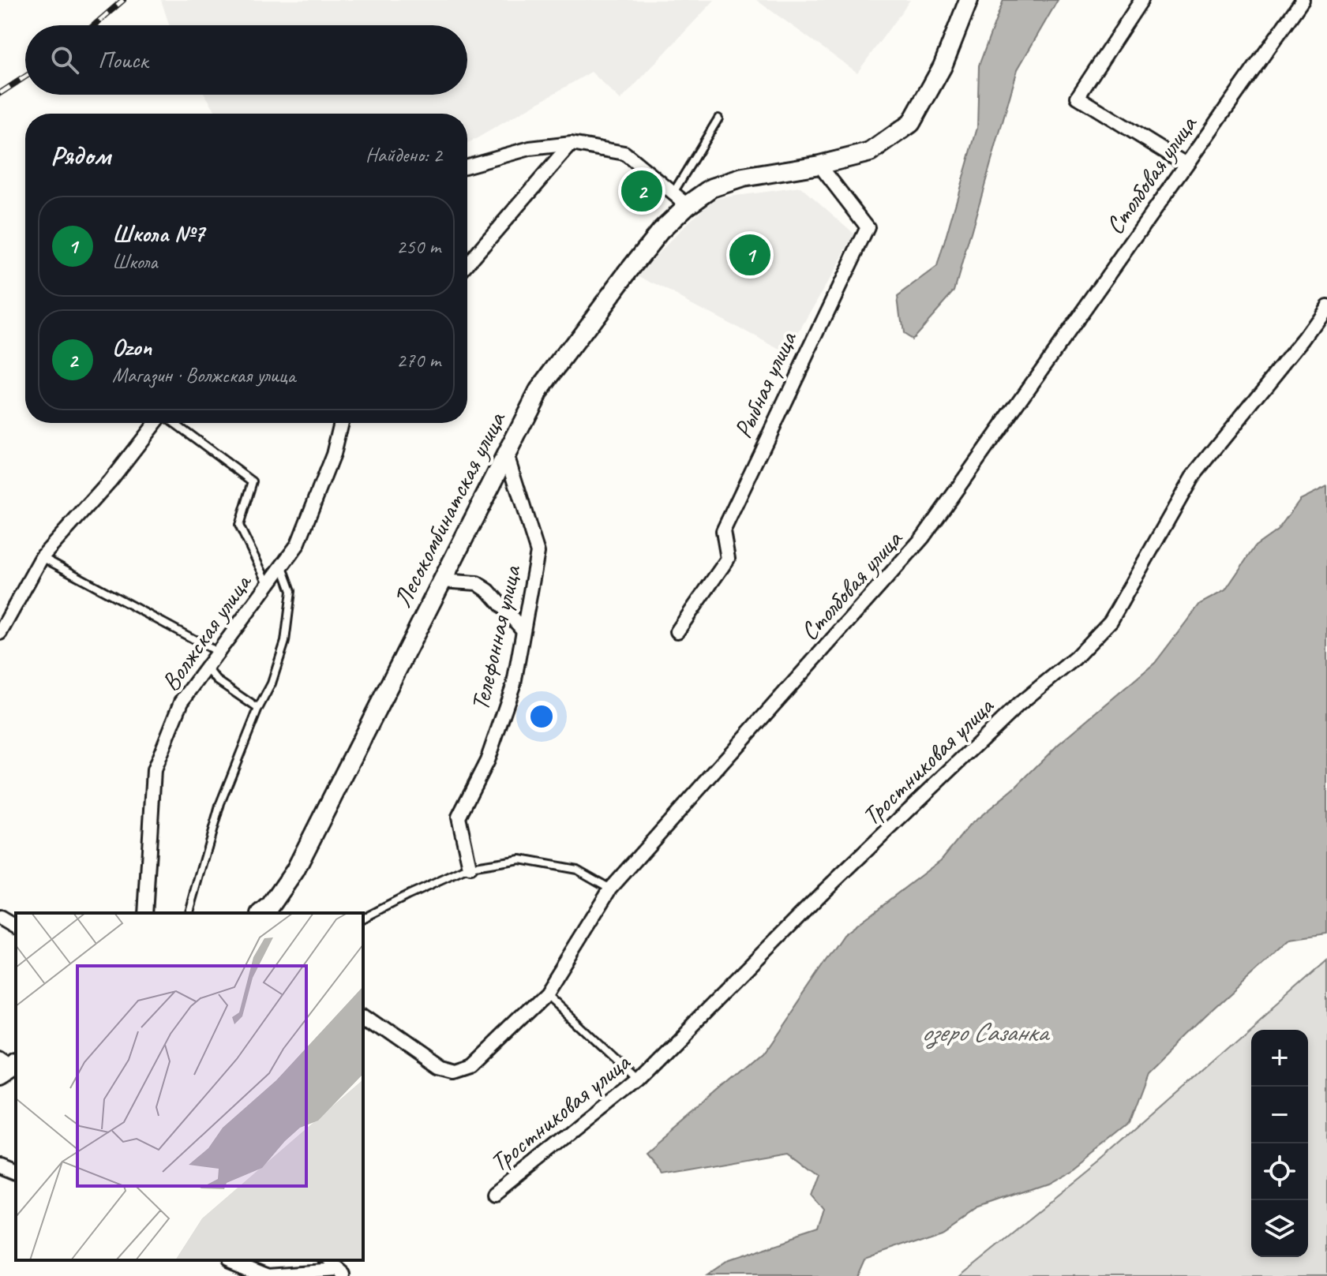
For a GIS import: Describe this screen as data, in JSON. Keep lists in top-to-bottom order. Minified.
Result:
{"streets":{"street":["Столбовая улица","Рыбная улица","Лесокомбинатская улица","Волжская улица","Телефонная улица","Тростниковая улица"]},"crossings":[["Рыбная улица","Лесокомбинатская улица"],["Лесокомбинатская улица","Телефонная улица"]],"water":["озеро Сазанка"],"page":{"search":"Поиск","heading":["Рядом","Найдено: 2"],"pins":["2","1"],"list":[{"mark":"1","name":"Школа №7","note":"Школа","value":"250 m"},{"mark":"2","name":"Ozon","note":"Магазин · Волжская улица","value":"270 m"}],"map_buttons":["+","−"]}}
